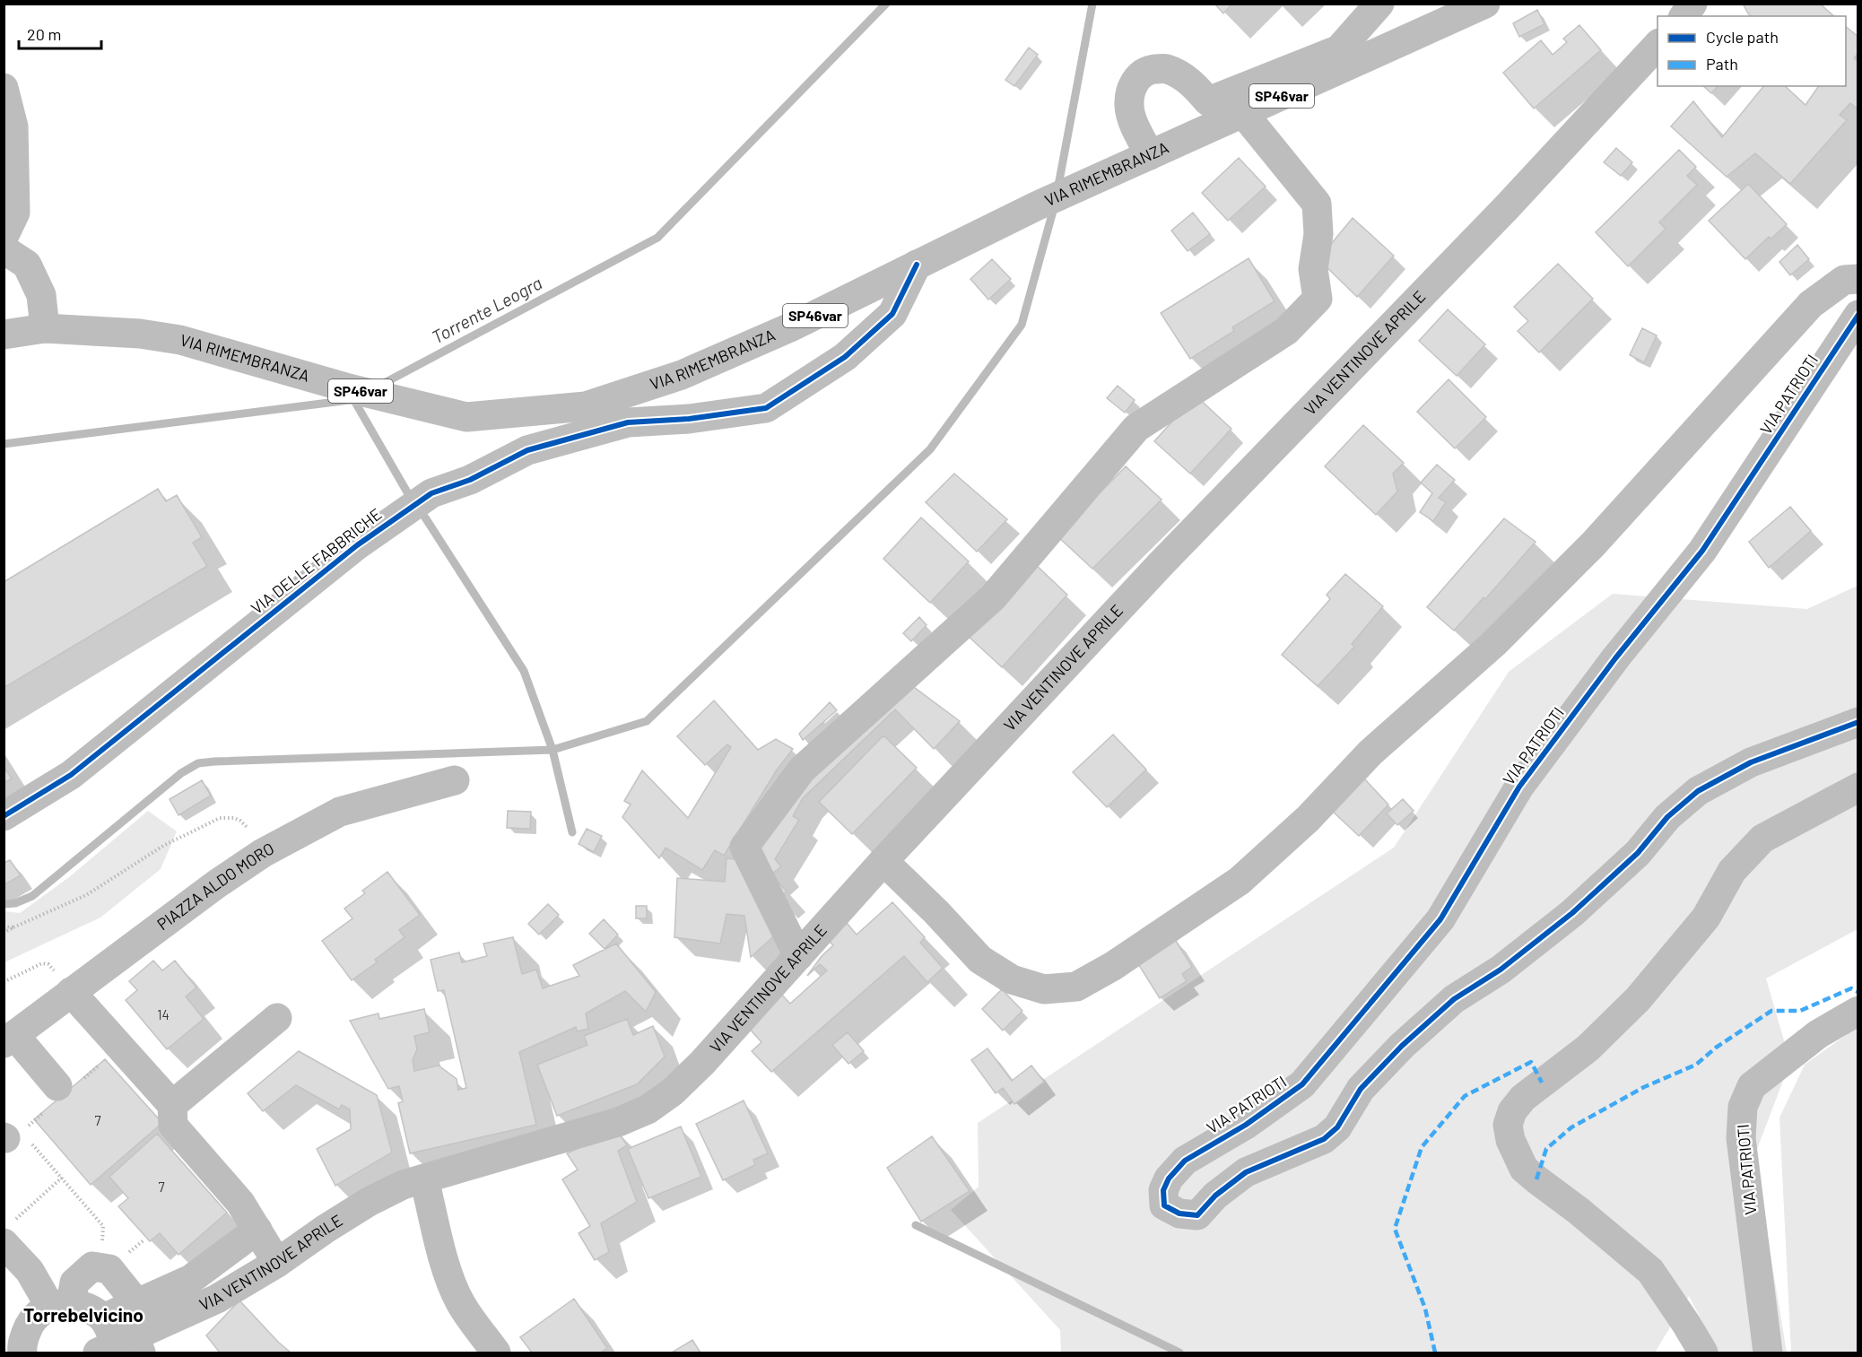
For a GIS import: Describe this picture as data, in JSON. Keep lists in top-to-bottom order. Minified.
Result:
{"streets":{"street":["SP46var","VIA RIMEMBRANZA","VIA VENTINOVE APRILE","VIA PATRIOTI","VIA DELLE FABBRICHE","PIAZZA ALDO MORO"]},"crossings":[["SP46var","VIA RIMEMBRANZA"],["VIA RIMEMBRANZA","VIA DELLE FABBRICHE"]],"districts":["Torrebelvicino"],"water":["Torrente Leogra"],"house_numbers":["14","7","7"],"legend":["Cycle path","Path"],"scale_bar":"20 m"}
